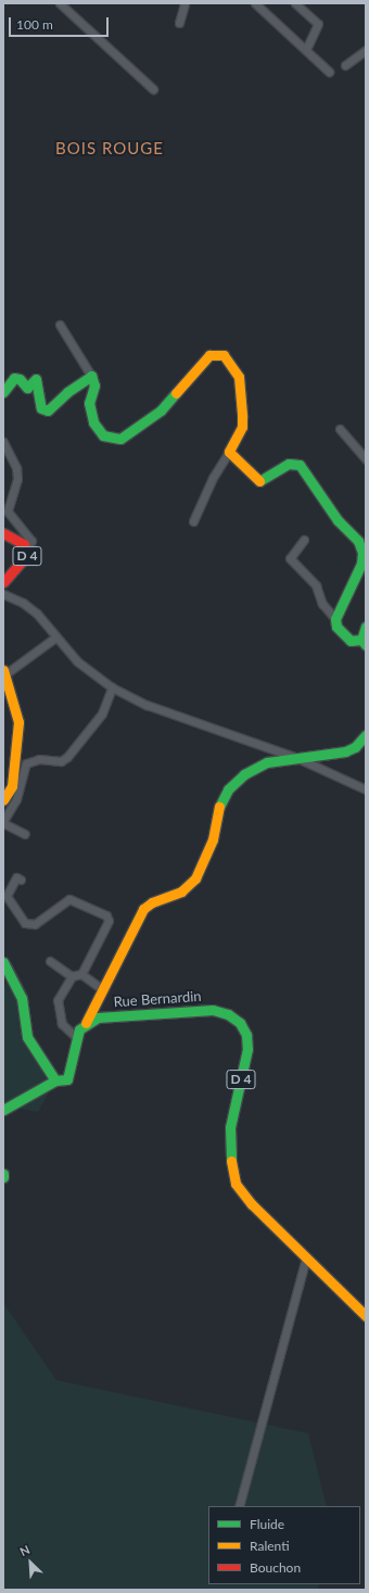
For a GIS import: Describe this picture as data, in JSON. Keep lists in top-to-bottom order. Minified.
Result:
{"streets":{"street":["D 4","Rue Bernardin"]},"districts":["BOIS ROUGE"],"legend":["Fluide","Ralenti","Bouchon"],"scale_bar":"100 m","north":"top left"}
